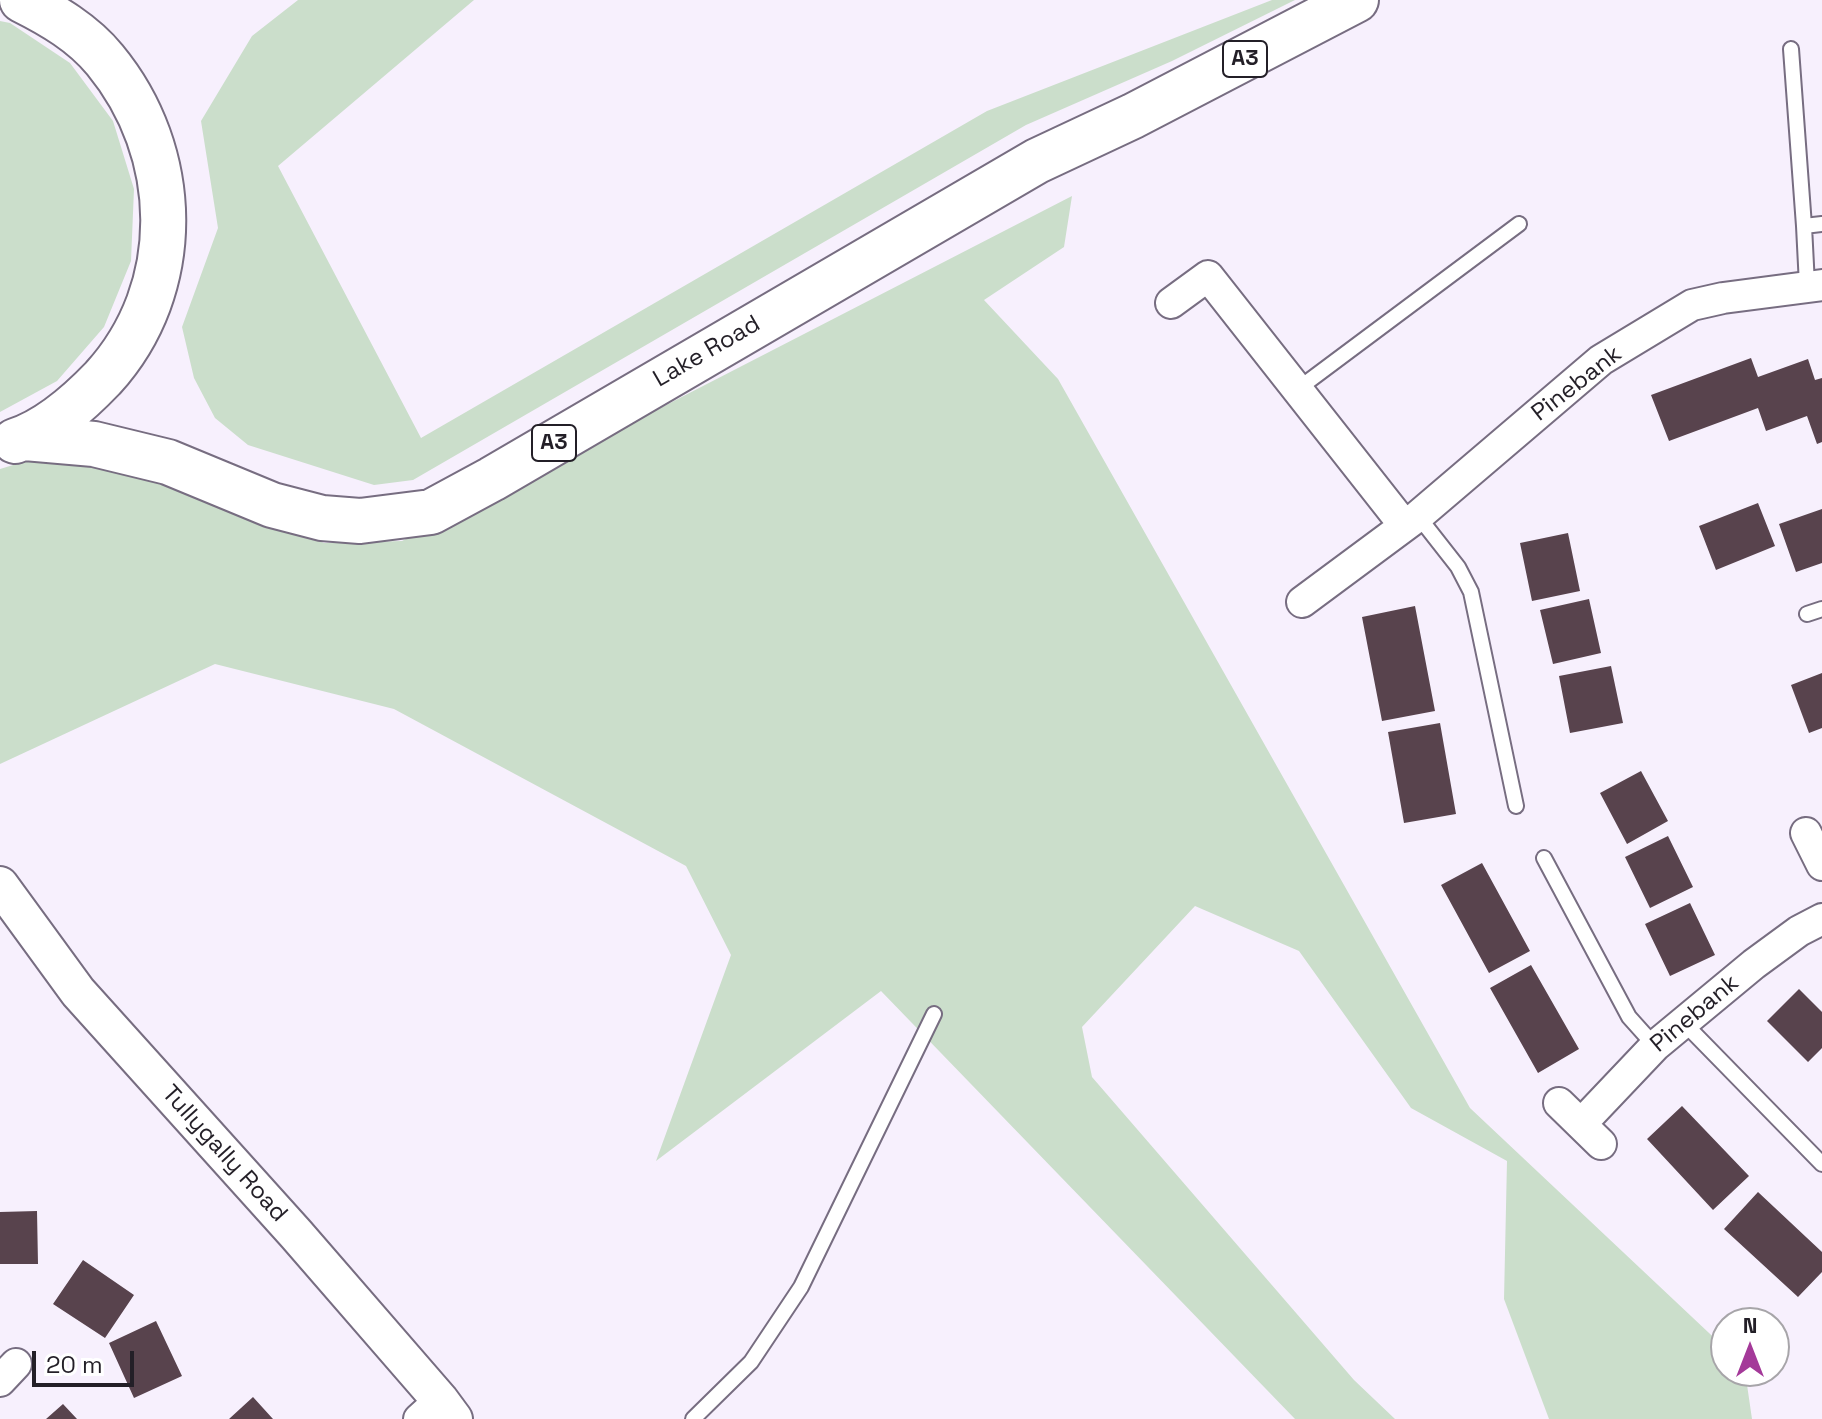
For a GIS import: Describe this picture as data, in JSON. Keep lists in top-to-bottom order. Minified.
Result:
{"streets":{"highway":["A3","Lake Road"],"street":["Pinebank","Tullygally Road"]},"crossings":[["A3","Lake Road"]],"scale_bar":"20 m","north":"top"}
